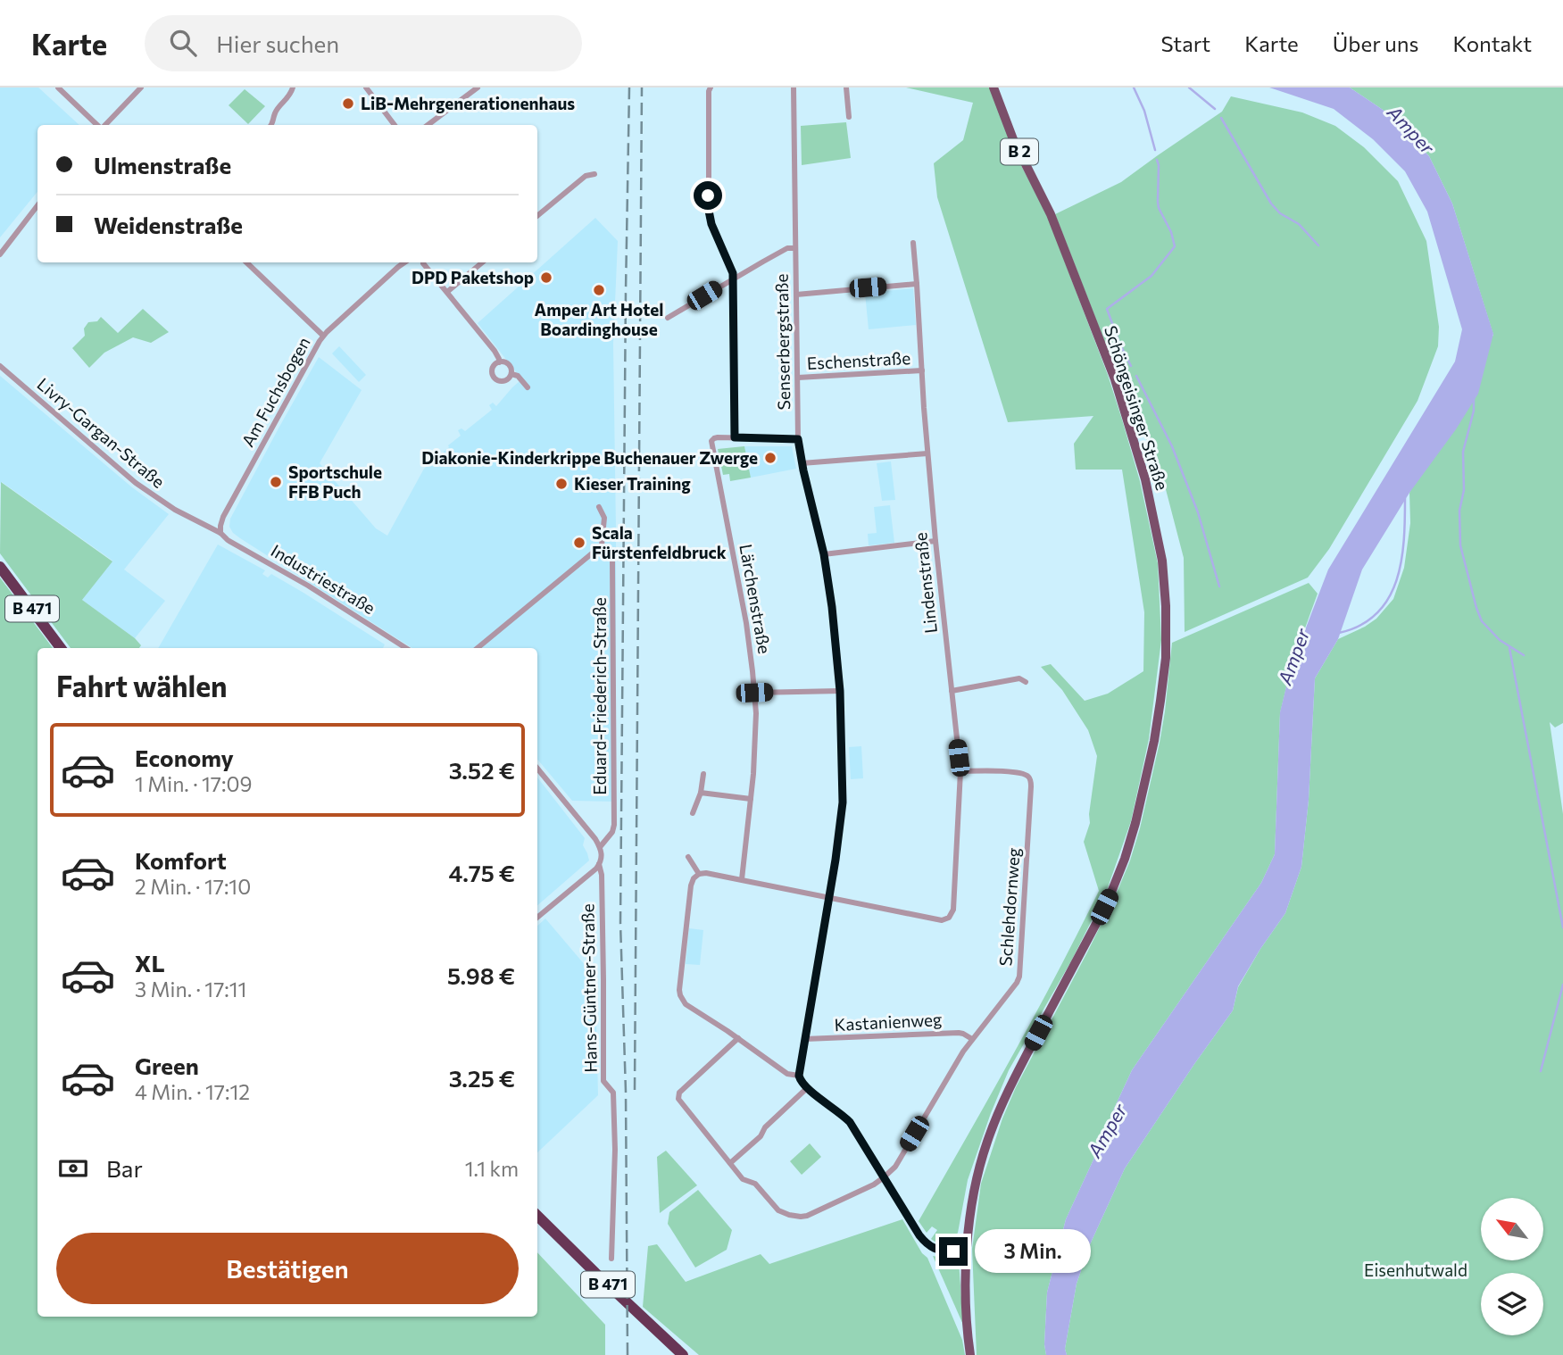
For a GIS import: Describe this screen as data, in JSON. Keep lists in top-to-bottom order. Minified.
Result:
{"streets":{"highway":["B 471"],"main road":["B 2","Schöngeisinger Straße"],"street":["Senserbergstraße","Eschenstraße","Am Fuchsbogen","Livry-Gargan-Straße","Industriestraße","Lindenstraße","Lärchenstraße","Eduard-Friederich-Straße","Schlehdornweg","Hans-Güntner-Straße","Kastanienweg"]},"crossings":[["Senserbergstraße","Eschenstraße"],["Senserbergstraße","Lindenstraße"],["Senserbergstraße","Kastanienweg"],["Eschenstraße","Lindenstraße"],["Am Fuchsbogen","Livry-Gargan-Straße"],["Am Fuchsbogen","Industriestraße"],["Livry-Gargan-Straße","Industriestraße"],["Lindenstraße","Schlehdornweg"],["Schlehdornweg","Kastanienweg"]],"water":["Amper"],"parks":["Eisenhutwald"],"places":["LiB-Mehrgenerationenhaus","DPD Paketshop","Amper Art Hotel Boardinghouse","Diakonie-Kinderkrippe Buchenauer Zwerge","Sportschule FFB Puch","Kieser Training","Scala Fürstenfeldbruck"],"north":"top left","page":{"header":"Karte","search":"Hier suchen","nav":["Start","Karte","Über uns","Kontakt"],"banner":["Ulmenstraße","Weidenstraße"],"heading":"Fahrt wählen","list":[{"name":"Economy","note":"1 Min. · 17:09","value":"3.52 €"},{"name":"Komfort","note":"2 Min. · 17:10","value":"4.75 €"},{"name":"XL","note":"3 Min. · 17:11","value":"5.98 €"},{"name":"Green","note":"4 Min. · 17:12","value":"3.25 €"}],"pay":["Bar","1.1 km"],"buttons":"Bestätigen","bubble":"3 Min."}}
